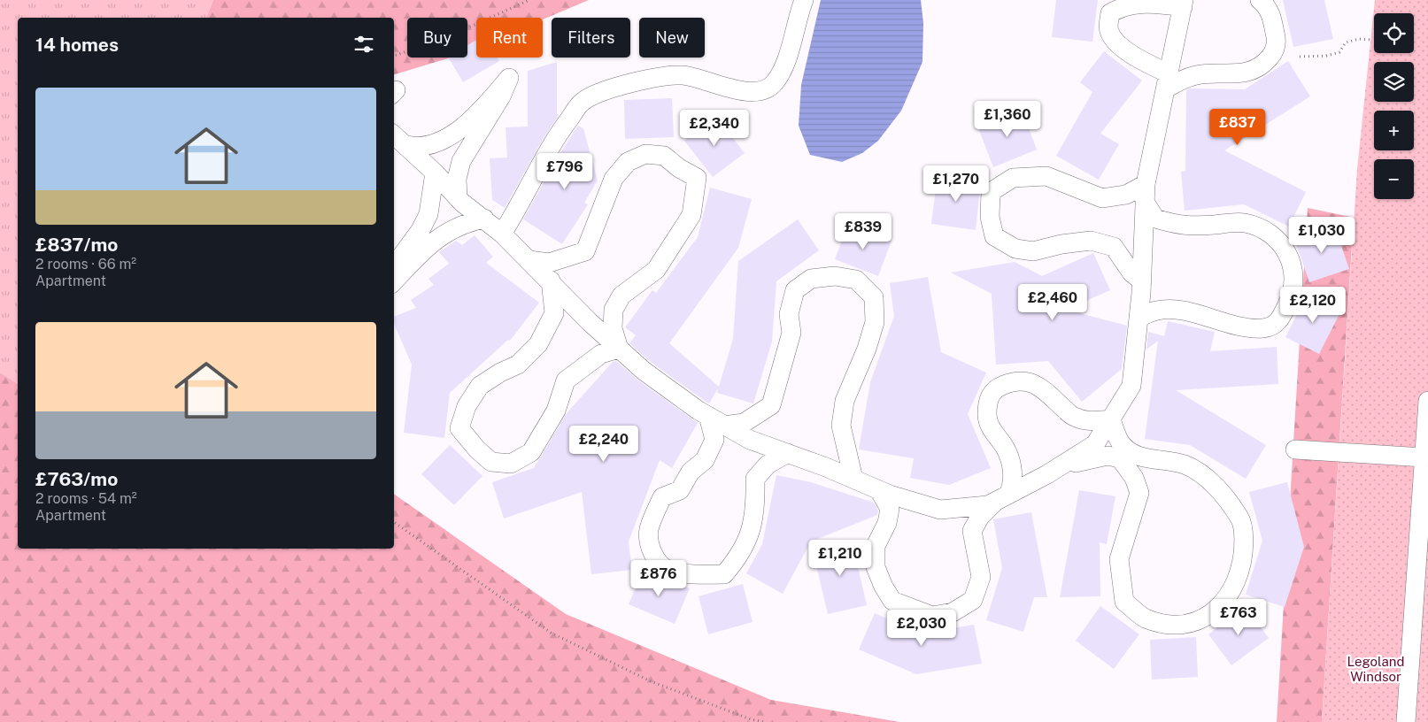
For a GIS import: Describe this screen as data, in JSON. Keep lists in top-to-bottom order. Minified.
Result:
{"parks":["Legoland Windsor"],"page":{"map_buttons":["+","−"],"chip":["Buy","Rent","Filters","New"],"heading":"14 homes","list":[{"name":"£837/mo","note":"2 rooms · 66 m² · Apartment"},{"name":"£763/mo","note":"2 rooms · 54 m² · Apartment"}],"price":["£1,360","£837","£2,340","£796","£1,270","£839","£1,030","£2,460","£2,120","£2,240","£1,210","£876","£763","£2,030"]}}
